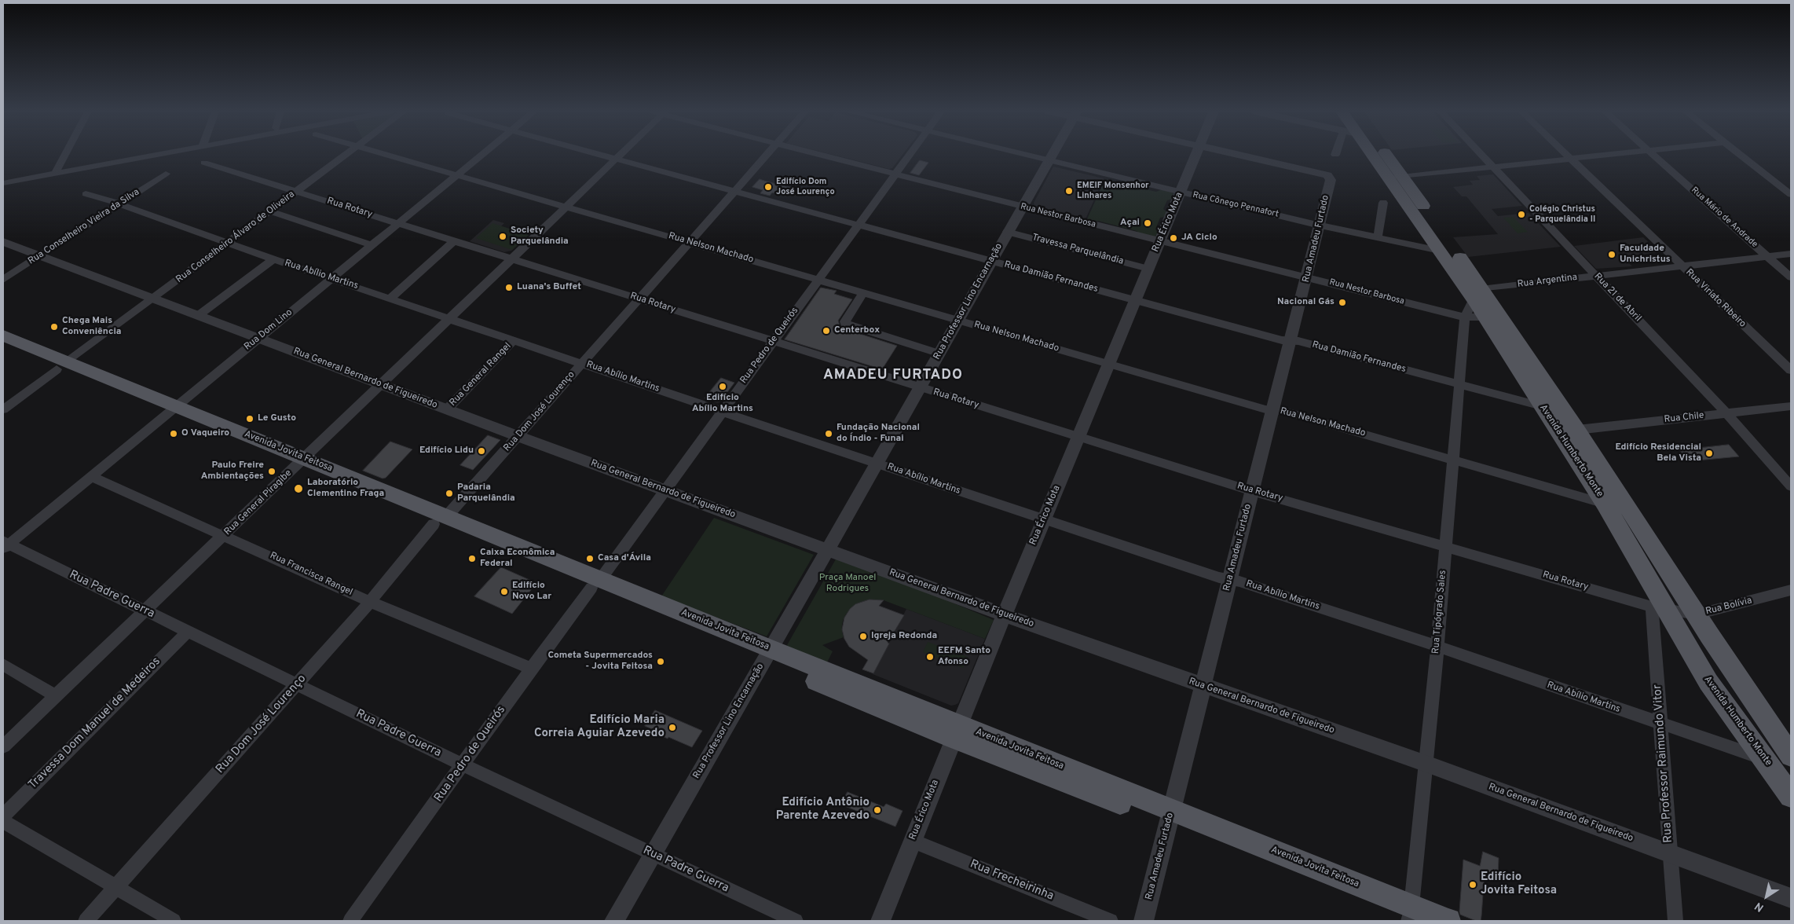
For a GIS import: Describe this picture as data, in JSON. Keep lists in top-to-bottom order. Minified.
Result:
{"streets":{"main road":["Avenida Humberto Monte","Avenida Jovita Feitosa"],"street":["Rua Cônego Pennafort","Rua Rotary","Rua Nestor Barbosa","Rua Mário de Andrade","Rua Érico Mota","Rua Conselheiro Vieira da Silva","Rua Conselheiro Álvaro de Oliveira","Rua Amadeu Furtado","Rua Nelson Machado","Travessa Parquelândia","Rua Abílio Martins","Rua Damião Fernandes","Rua Argentina","Rua 21 de Abril","Rua Viriato Ribeiro","Rua Professor Lino Encarnação","Rua Dom Lino","Rua Pedro de Queirós","Rua General Rangel","Rua General Bernardo de Figueiredo","Rua Dom José Lourenço","Rua Chile","Rua General Piragibe","Rua Francisca Rangel","Rua Padre Guerra","Rua Bolívia","Rua Tipógrafo Sales","Travessa Dom Manuel de Medeiros","Rua Professor Raimundo Vitor","Rua Frecheirinha"]},"crossings":[["Rua Cônego Pennafort","Rua Érico Mota"],["Rua Cônego Pennafort","Rua Amadeu Furtado"],["Rua Cônego Pennafort","Rua Professor Lino Encarnação"],["Rua Cônego Pennafort","Avenida Humberto Monte"],["Rua Rotary","Rua Érico Mota"],["Rua Rotary","Rua Conselheiro Álvaro de Oliveira"],["Rua Rotary","Rua Amadeu Furtado"],["Rua Rotary","Rua Professor Lino Encarnação"],["Rua Rotary","Rua Dom Lino"],["Rua Rotary","Rua Pedro de Queirós"],["Rua Rotary","Rua Dom José Lourenço"],["Rua Rotary","Avenida Humberto Monte"],["Rua Rotary","Rua General Piragibe"],["Rua Rotary","Rua Bolívia"],["Rua Rotary","Rua Tipógrafo Sales"],["Rua Rotary","Rua Professor Raimundo Vitor"],["Rua Nestor Barbosa","Rua Érico Mota"],["Rua Nestor Barbosa","Rua Amadeu Furtado"],["Rua Nestor Barbosa","Rua Professor Lino Encarnação"],["Rua Nestor Barbosa","Rua Pedro de Queirós"],["Rua Nestor Barbosa","Avenida Humberto Monte"],["Rua Nestor Barbosa","Rua Tipógrafo Sales"],["Rua Mário de Andrade","Rua Argentina"],["Rua Érico Mota","Rua Nelson Machado"],["Rua Érico Mota","Travessa Parquelândia"],["Rua Érico Mota","Rua Abílio Martins"],["Rua Érico Mota","Rua Damião Fernandes"],["Rua Érico Mota","Rua General Bernardo de Figueiredo"],["Rua Érico Mota","Avenida Jovita Feitosa"],["Rua Érico Mota","Rua Frecheirinha"],["Rua Conselheiro Vieira da Silva","Rua Abílio Martins"],["Rua Conselheiro Vieira da Silva","Rua General Bernardo de Figueiredo"],["Rua Conselheiro Álvaro de Oliveira","Rua Abílio Martins"],["Rua Conselheiro Álvaro de Oliveira","Rua General Bernardo de Figueiredo"],["Rua Conselheiro Álvaro de Oliveira","Avenida Jovita Feitosa"],["Rua Amadeu Furtado","Rua Nelson Machado"],["Rua Amadeu Furtado","Rua Abílio Martins"],["Rua Amadeu Furtado","Rua Damião Fernandes"],["Rua Amadeu Furtado","Rua General Bernardo de Figueiredo"],["Rua Amadeu Furtado","Avenida Jovita Feitosa"],["Rua Nelson Machado","Rua Professor Lino Encarnação"],["Rua Nelson Machado","Rua Dom Lino"],["Rua Nelson Machado","Rua Pedro de Queirós"],["Rua Nelson Machado","Rua Dom José Lourenço"],["Rua Nelson Machado","Avenida Humberto Monte"],["Rua Nelson Machado","Rua General Piragibe"],["Rua Nelson Machado","Rua Tipógrafo Sales"],["Travessa Parquelândia","Rua Professor Lino Encarnação"],["Rua Abílio Martins","Rua Professor Lino Encarnação"],["Rua Abílio Martins","Rua Dom Lino"],["Rua Abílio Martins","Rua Pedro de Queirós"],["Rua Abílio Martins","Rua General Rangel"],["Rua Abílio Martins","Rua Dom José Lourenço"],["Rua Abílio Martins","Avenida Humberto Monte"],["Rua Abílio Martins","Rua General Piragibe"],["Rua Abílio Martins","Rua Tipógrafo Sales"],["Rua Abílio Martins","Rua Professor Raimundo Vitor"],["Rua Damião Fernandes","Rua Professor Lino Encarnação"],["Rua Damião Fernandes","Rua Pedro de Queirós"],["Rua Damião Fernandes","Rua Dom José Lourenço"],["Rua Damião Fernandes","Avenida Humberto Monte"],["Rua Damião Fernandes","Rua General Piragibe"],["Rua Damião Fernandes","Rua Tipógrafo Sales"],["Rua Argentina","Rua 21 de Abril"],["Rua Argentina","Rua Viriato Ribeiro"],["Rua Argentina","Avenida Humberto Monte"],["Rua 21 de Abril","Rua Chile"],["Rua Professor Lino Encarnação","Rua General Bernardo de Figueiredo"],["Rua Professor Lino Encarnação","Avenida Jovita Feitosa"],["Rua Professor Lino Encarnação","Rua Padre Guerra"],["Rua Dom Lino","Rua General Bernardo de Figueiredo"],["Rua Dom Lino","Avenida Jovita Feitosa"],["Rua Dom Lino","Rua Francisca Rangel"],["Rua Dom Lino","Rua Padre Guerra"],["Rua Pedro de Queirós","Rua General Bernardo de Figueiredo"],["Rua Pedro de Queirós","Avenida Jovita Feitosa"],["Rua Pedro de Queirós","Rua Francisca Rangel"],["Rua Pedro de Queirós","Rua Padre Guerra"],["Rua General Rangel","Rua General Bernardo de Figueiredo"],["Rua General Bernardo de Figueiredo","Rua Dom José Lourenço"],["Rua General Bernardo de Figueiredo","Rua General Piragibe"],["Rua General Bernardo de Figueiredo","Rua Tipógrafo Sales"],["Rua General Bernardo de Figueiredo","Rua Professor Raimundo Vitor"],["Rua Dom José Lourenço","Avenida Jovita Feitosa"],["Rua Dom José Lourenço","Rua Francisca Rangel"],["Rua Dom José Lourenço","Rua Padre Guerra"],["Rua Chile","Avenida Humberto Monte"],["Avenida Humberto Monte","Rua Bolívia"],["Avenida Humberto Monte","Rua Professor Raimundo Vitor"],["Avenida Jovita Feitosa","Rua General Piragibe"],["Avenida Jovita Feitosa","Rua Tipógrafo Sales"],["Rua General Piragibe","Rua Francisca Rangel"],["Rua General Piragibe","Rua Padre Guerra"],["Rua Padre Guerra","Travessa Dom Manuel de Medeiros"],["Rua Bolívia","Rua Professor Raimundo Vitor"]],"districts":["AMADEU FURTADO"],"parks":["Praça Manoel Rodrigues"],"places":["Edifício Dom José Lourenço","EMEIF Monsenhor Linhares","Colégio Christus - Parquelândia II","Açai","Society Parquelândia","JA Ciclo","Faculdade Unichristus","Luana's Buffet","Nacional Gás","Chega Mais Conveniência","Centerbox","Edifício Abílio Martins","Le Gusto","O Vaqueiro","Fundação Nacional do Índio - Funai","Edifício Lidu","Edifício Residencial Bela Vista","Paulo Freire Ambientações","Laboratório Clementino Fraga","Padaria Parquelândia","Caixa Econômica Federal","Casa d'Ávila","Edifício Novo Lar","Igreja Redonda","EEFM Santo Afonso","Cometa Supermercados - Jovita Feitosa","Edifício Maria Correia Aguiar Azevedo","Edifício Antônio Parente Azevedo","Edifício Jovita Feitosa"],"north":"bottom left"}
